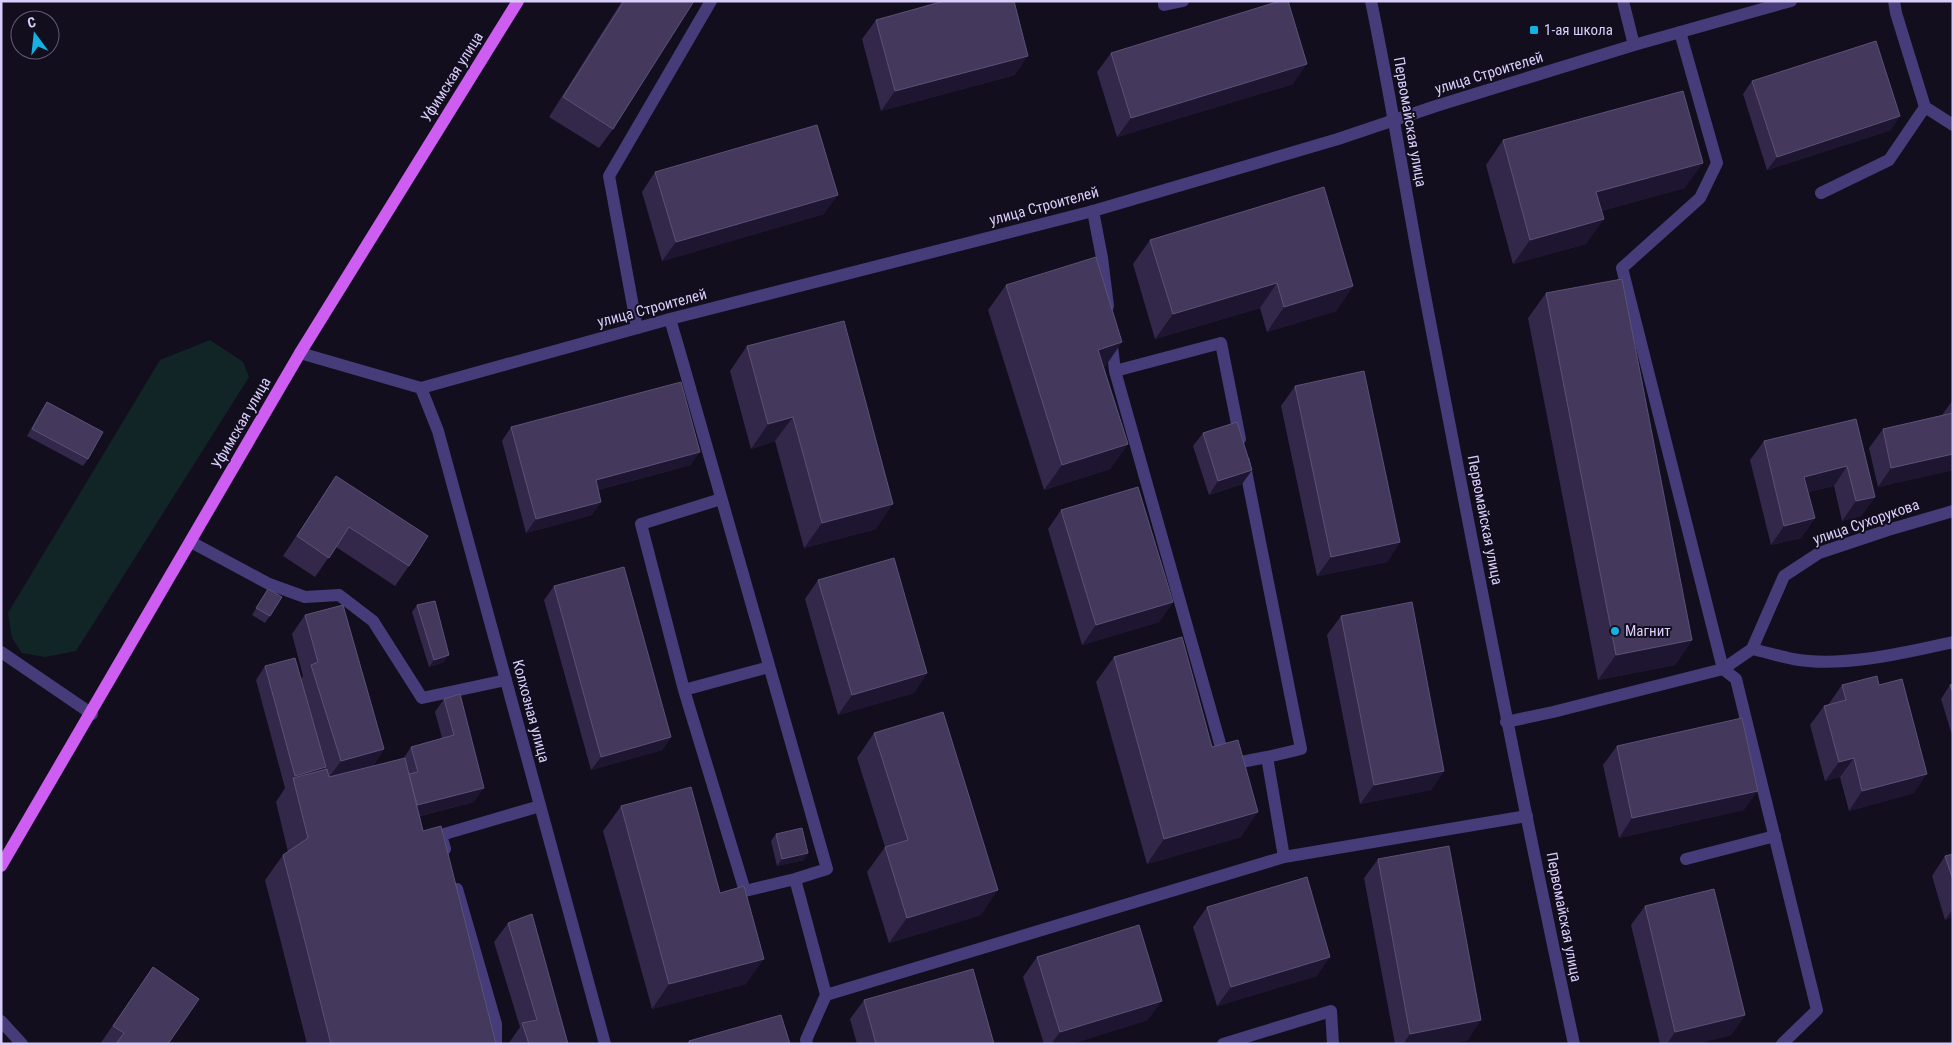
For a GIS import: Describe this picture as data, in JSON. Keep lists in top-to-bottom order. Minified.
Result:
{"streets":{"main road":["Уфимская улица"],"street":["улица Строителей","Первомайская улица","улица Сухорукова","Колхозная улица"]},"crossings":[["улица Строителей","Первомайская улица"],["улица Строителей","Колхозная улица"]],"places":{"transit":["1-ая школа"],"other":["Магнит"]},"north":"top"}
